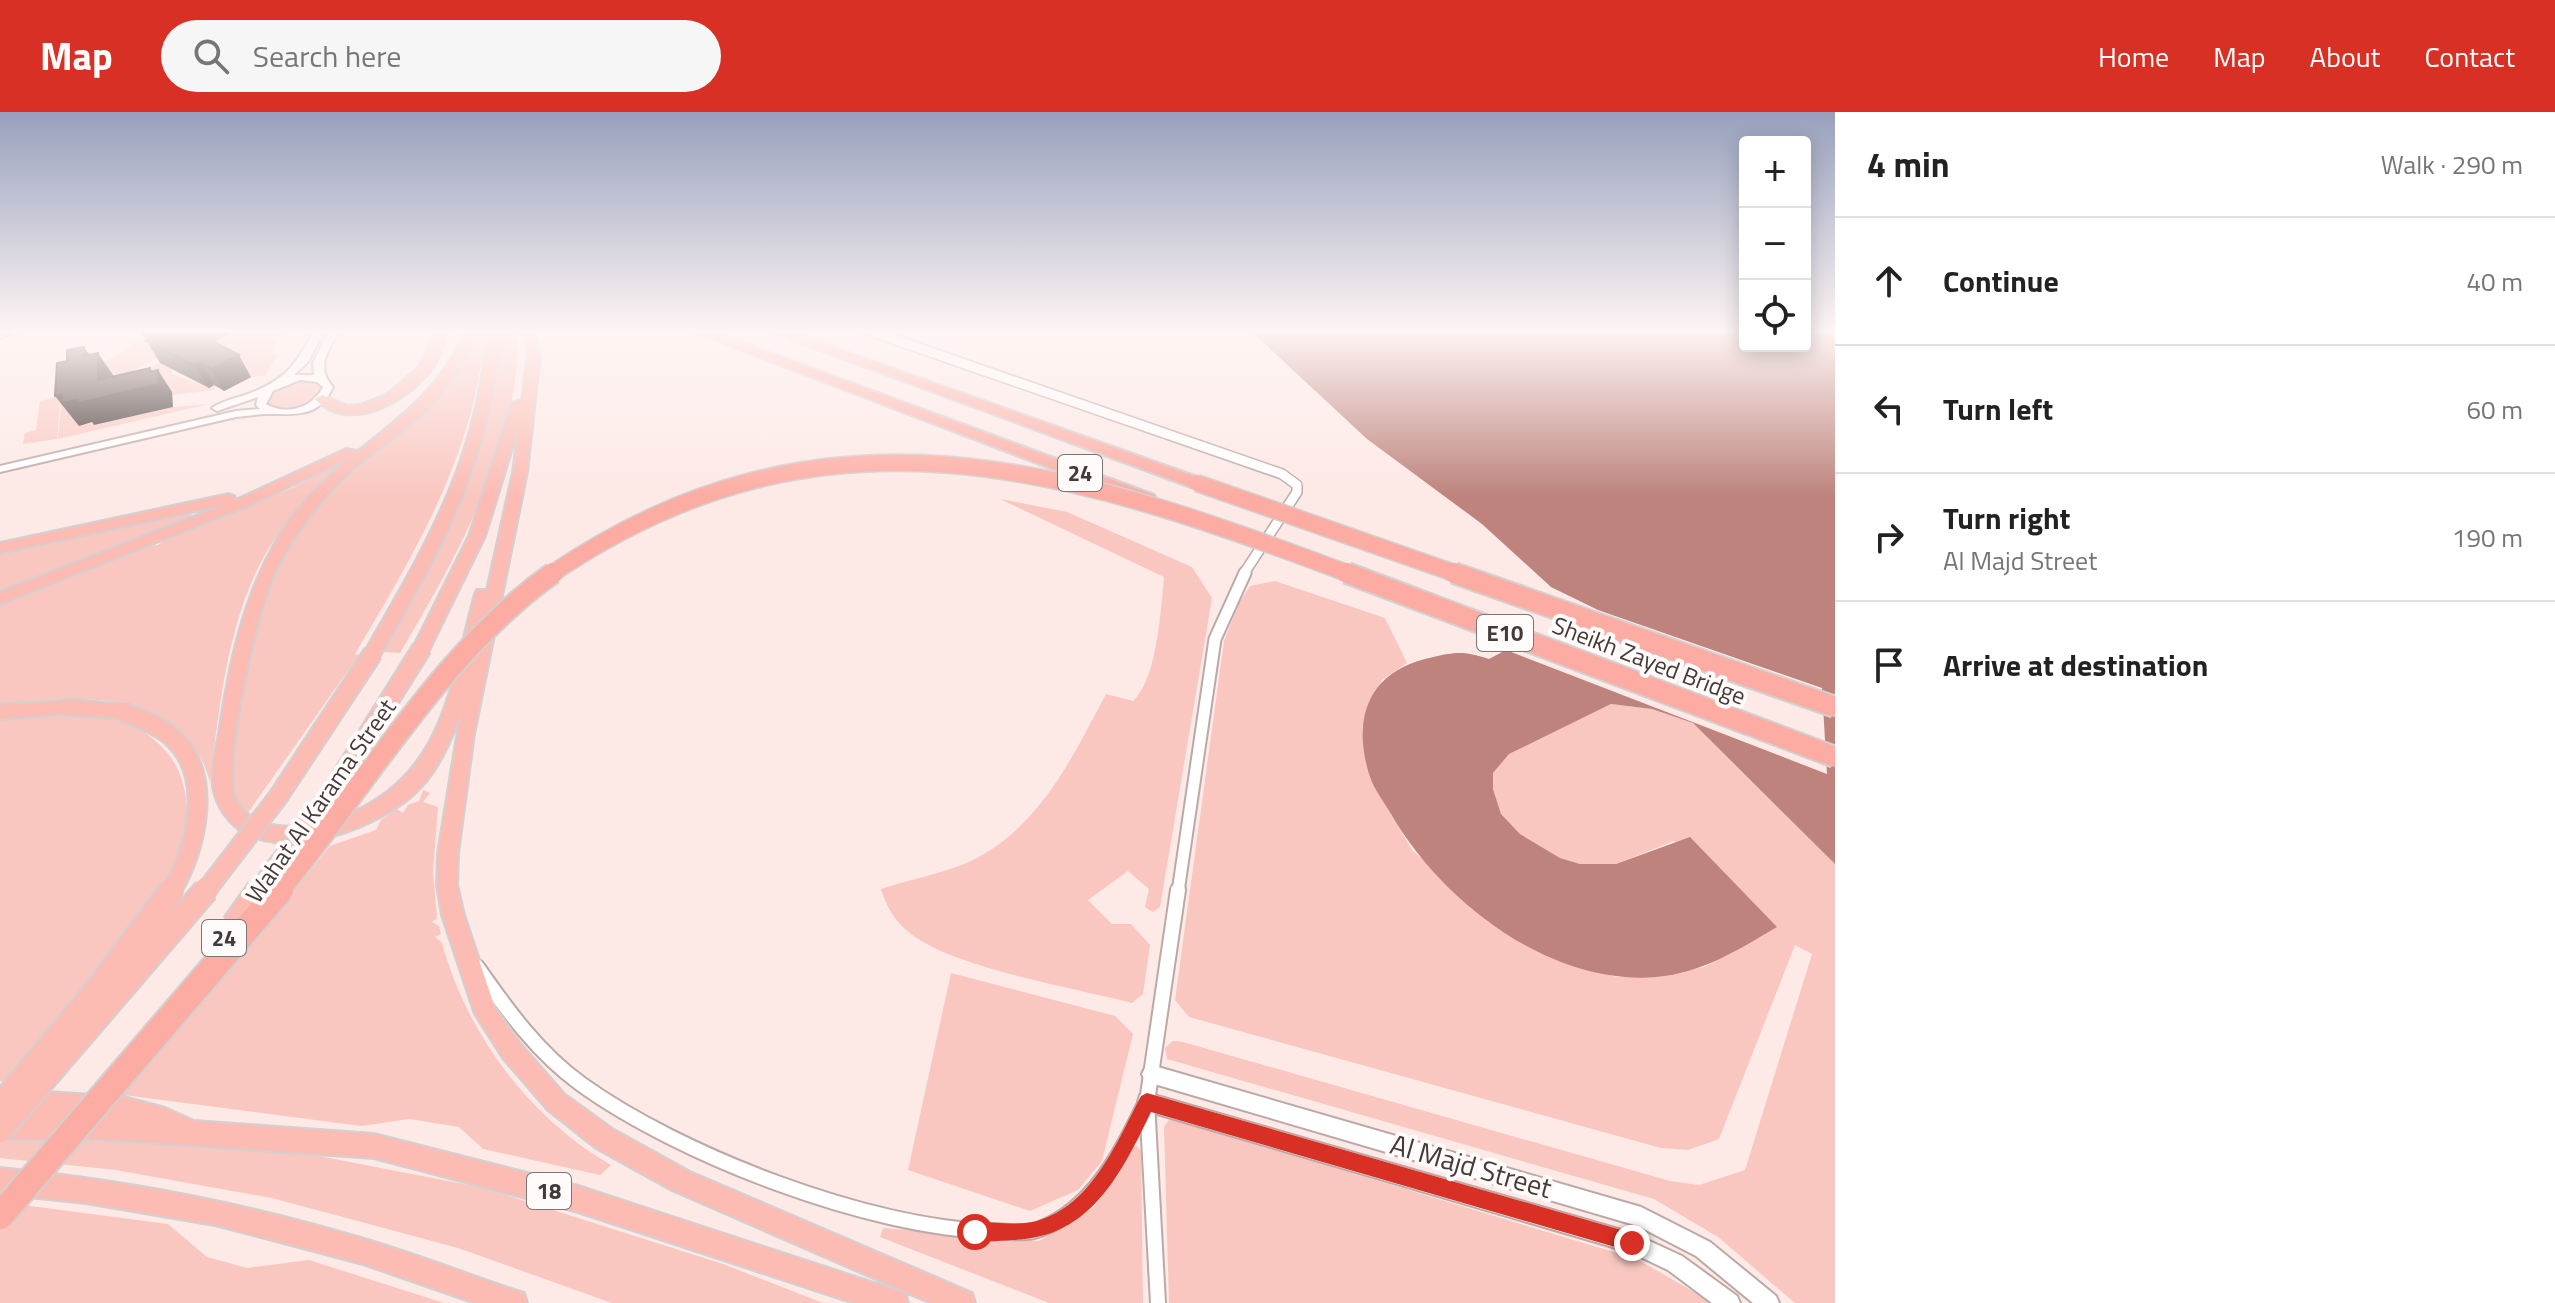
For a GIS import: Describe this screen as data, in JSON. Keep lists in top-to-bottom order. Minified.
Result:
{"streets":{"highway":["24","E10","Sheikh Zayed Bridge","Wahat Al Karama Street","18"],"street":["Al Majd Street"]},"crossings":[["24","Sheikh Zayed Bridge"],["Wahat Al Karama Street","18"]],"page":{"header":"Map","search":"Search here","nav":["Home","Map","About","Contact"],"heading":["4 min","Walk · 290 m"],"map_buttons":["+","−"],"list":[["Continue","40 m"],["Turn left","60 m"],["Turn right","Al Majd Street","190 m"],"Arrive at destination"]}}
